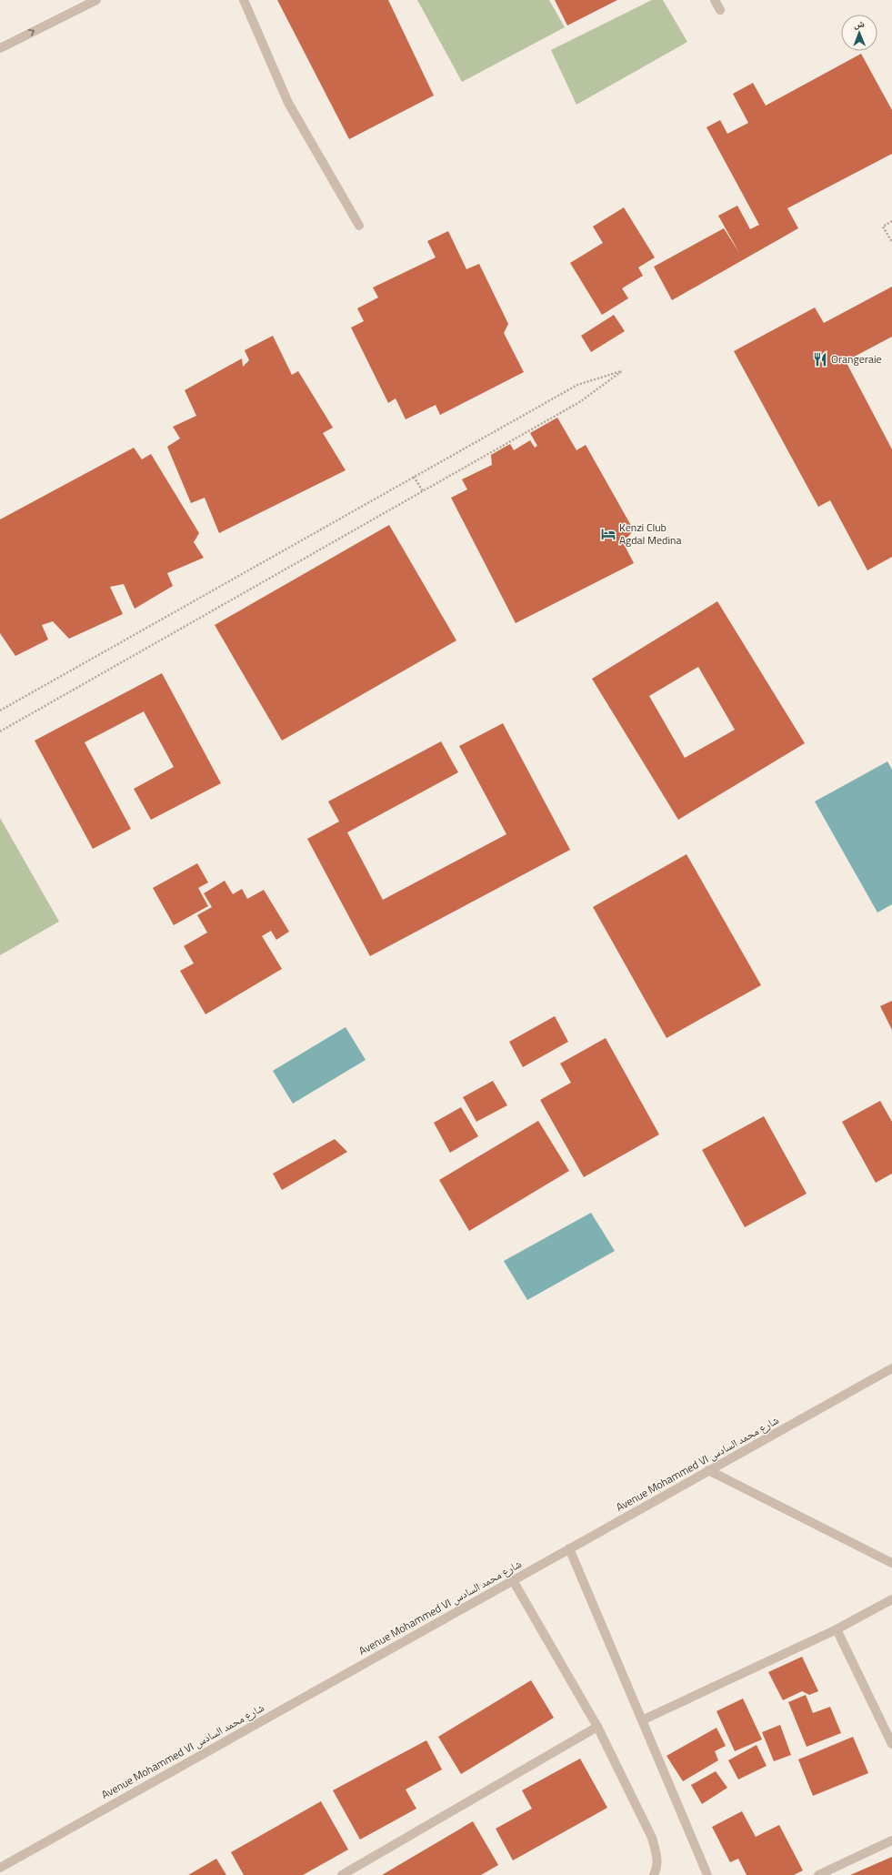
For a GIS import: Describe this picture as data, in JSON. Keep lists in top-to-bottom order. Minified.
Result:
{"streets":{"street":["Avenue Mohammed VI شارع محمد السادس"]},"places":{"restaurant":["Orangeraie"],"hotel":["Kenzi Club Agdal Medina"]},"north":"top"}
